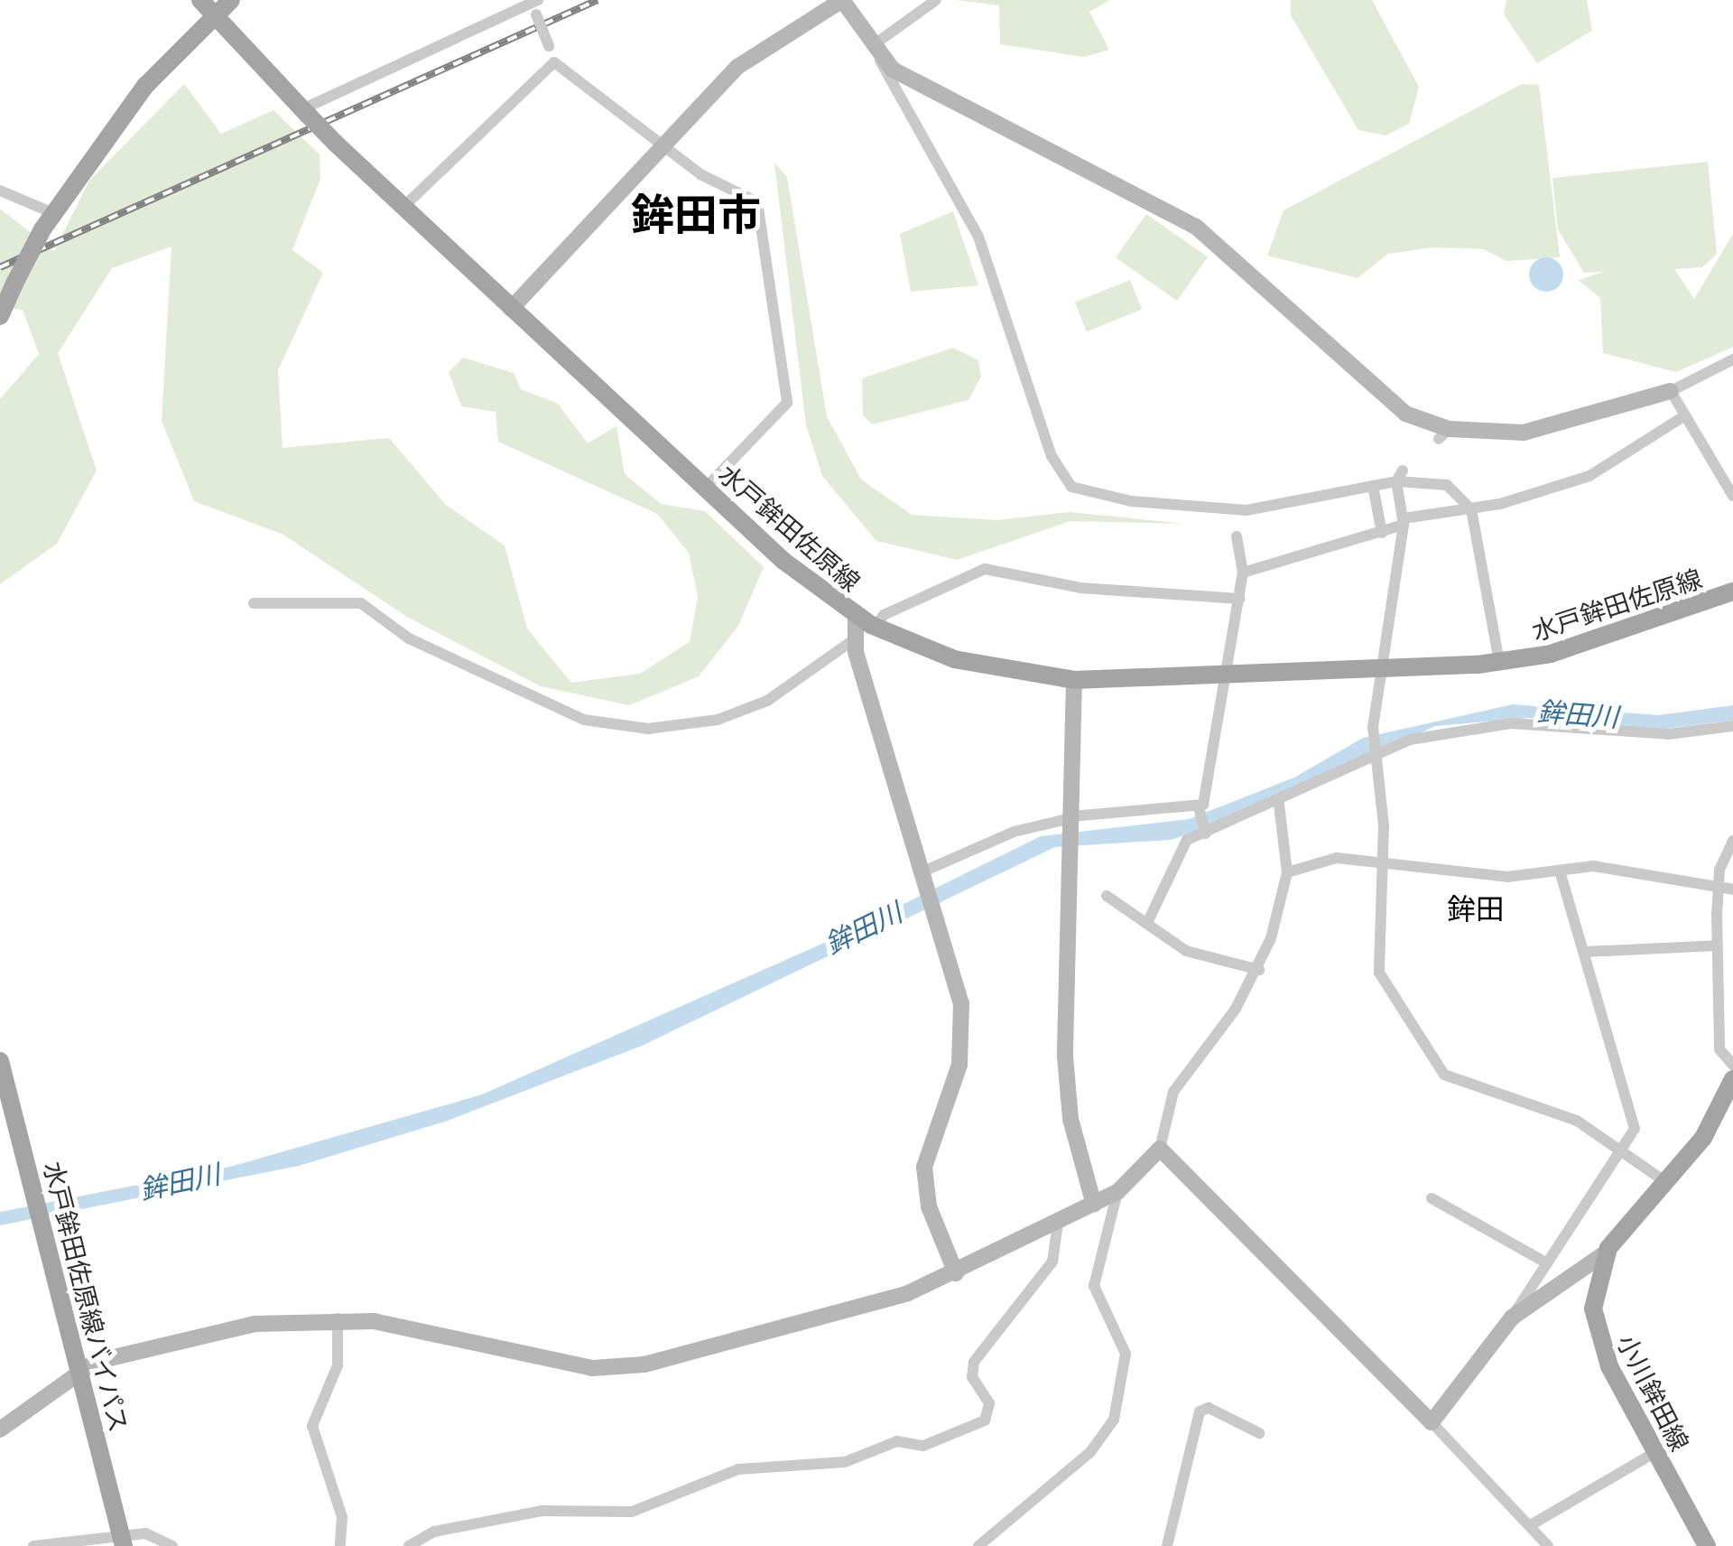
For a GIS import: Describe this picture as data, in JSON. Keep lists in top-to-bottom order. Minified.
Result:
{"streets":{"main road":["水戸鉾田佐原線","水戸鉾田佐原線バイパス","小川鉾田線"]},"districts":["鉾田市","鉾田"],"water":["鉾田川"]}
